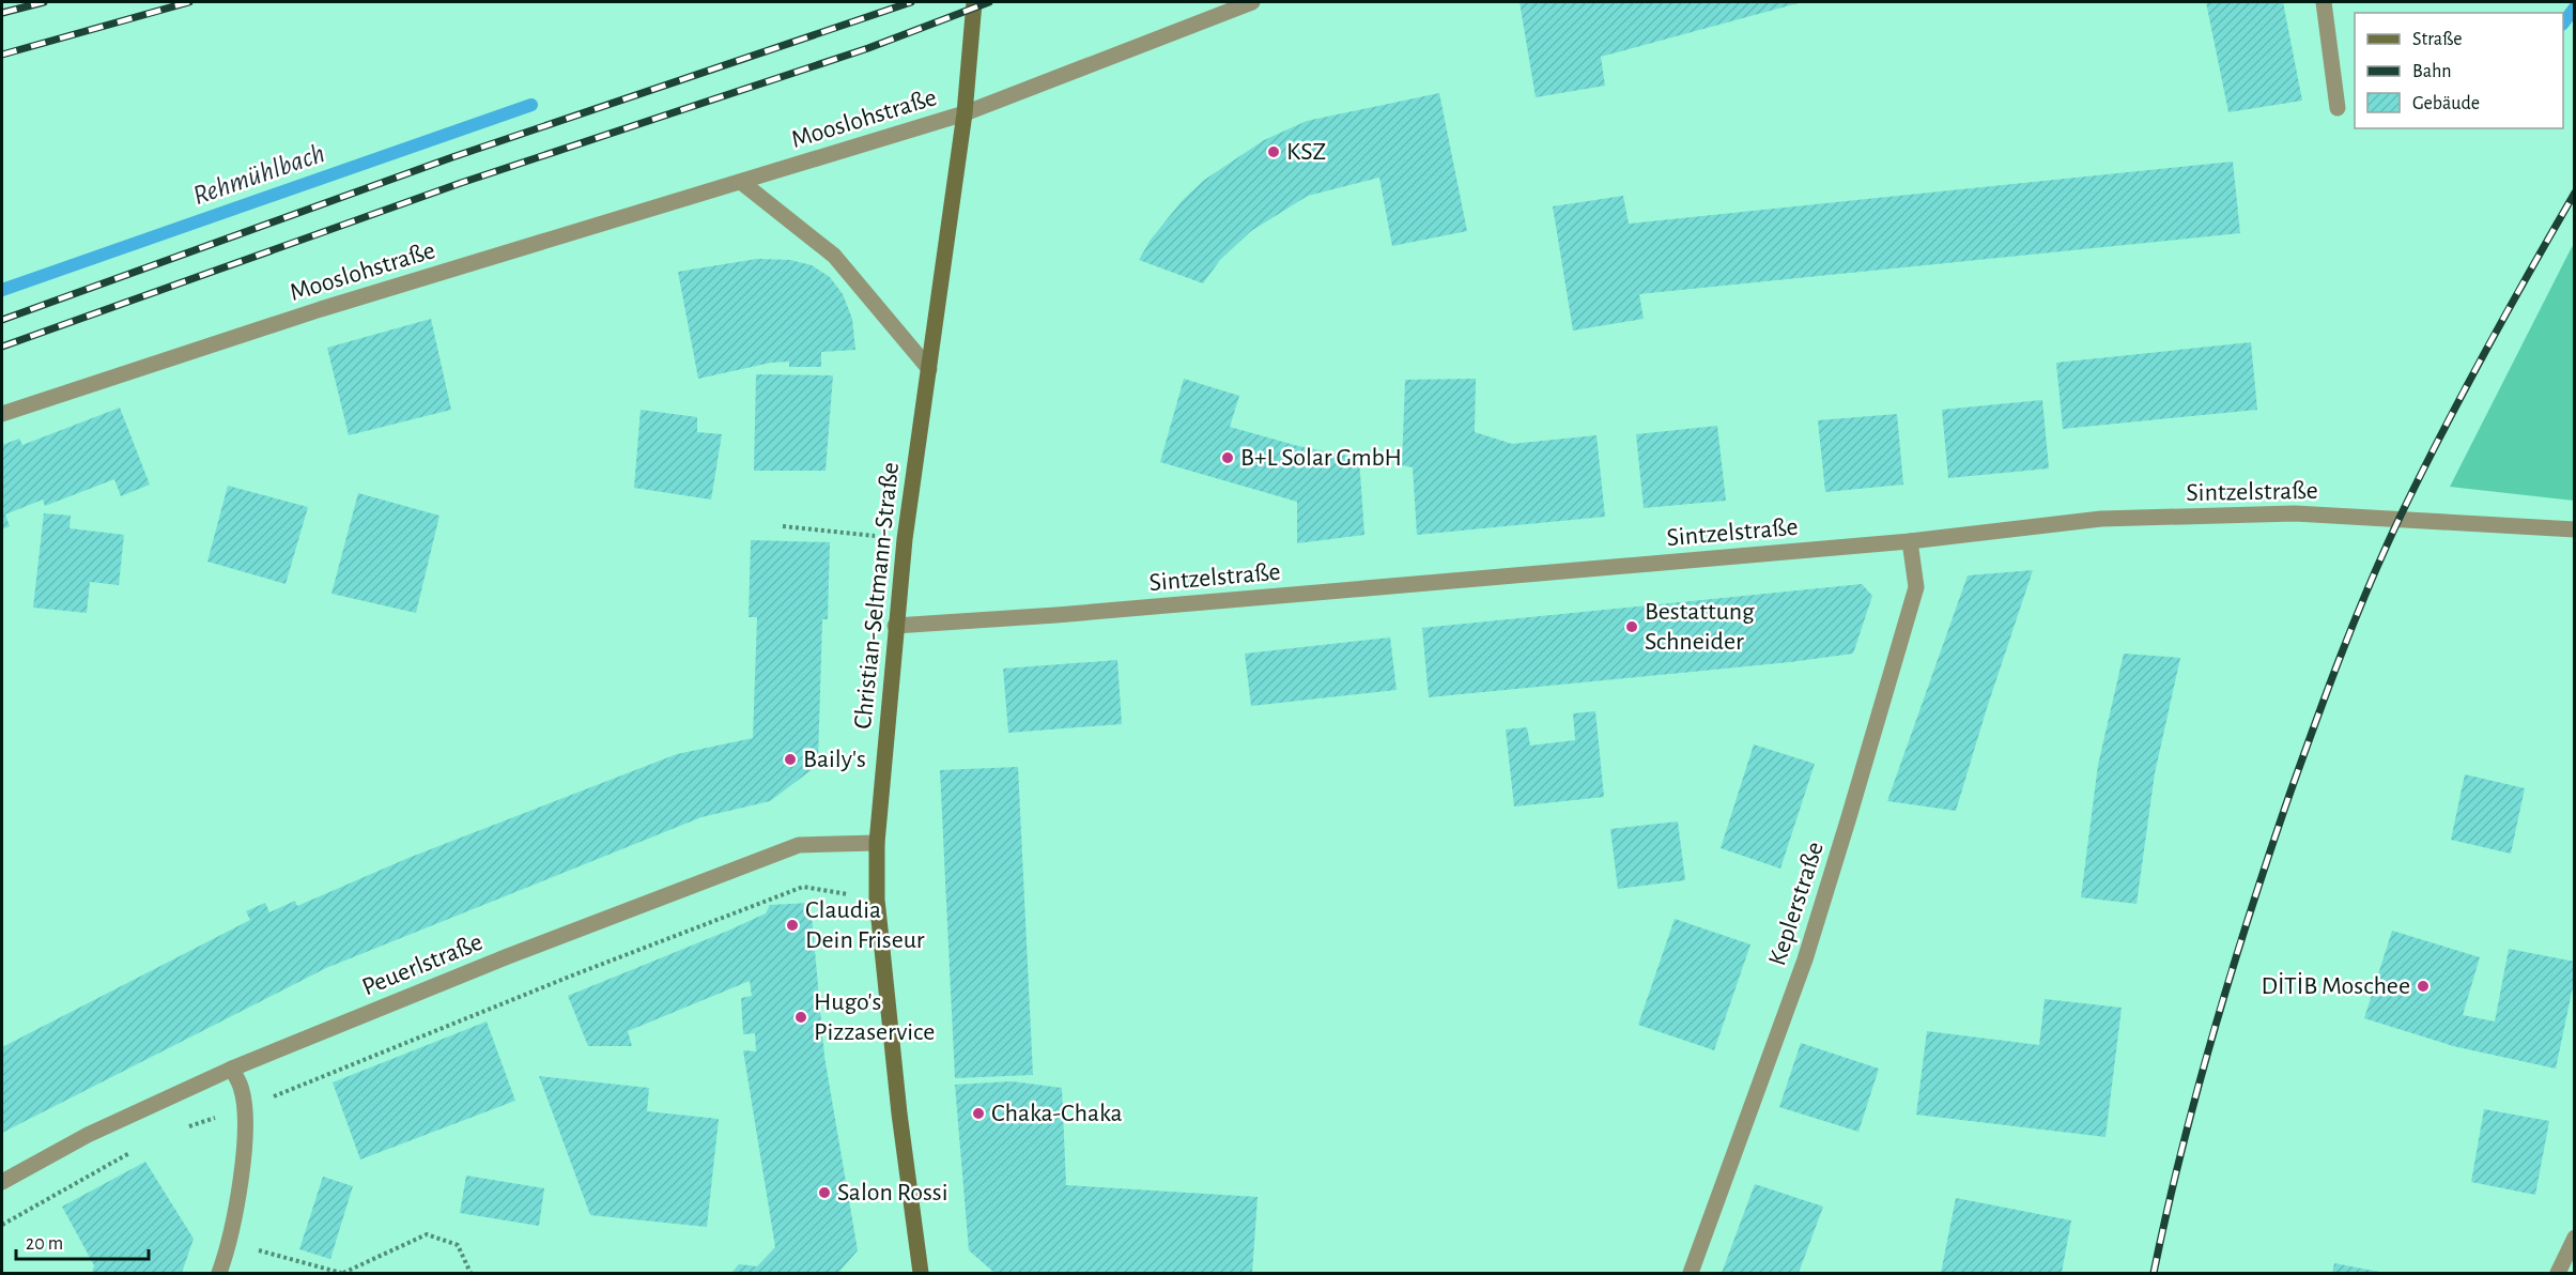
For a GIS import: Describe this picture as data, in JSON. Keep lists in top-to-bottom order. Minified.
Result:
{"streets":{"main road":["Christian-Seltmann-Straße"],"street":["Mooslohstraße","Sintzelstraße","Keplerstraße","Peuerlstraße"]},"crossings":[["Mooslohstraße","Christian-Seltmann-Straße"],["Sintzelstraße","Christian-Seltmann-Straße"],["Sintzelstraße","Keplerstraße"],["Christian-Seltmann-Straße","Peuerlstraße"]],"water":["Rehmühlbach"],"places":["KSZ","B+L Solar GmbH","Bestattung Schneider","Baily's","Claudia Dein Friseur","DİTİB Moschee","Hugo's Pizzaservice","Chaka-Chaka","Salon Rossi"],"legend":["Straße","Bahn","Gebäude"],"scale_bar":"20 m"}
